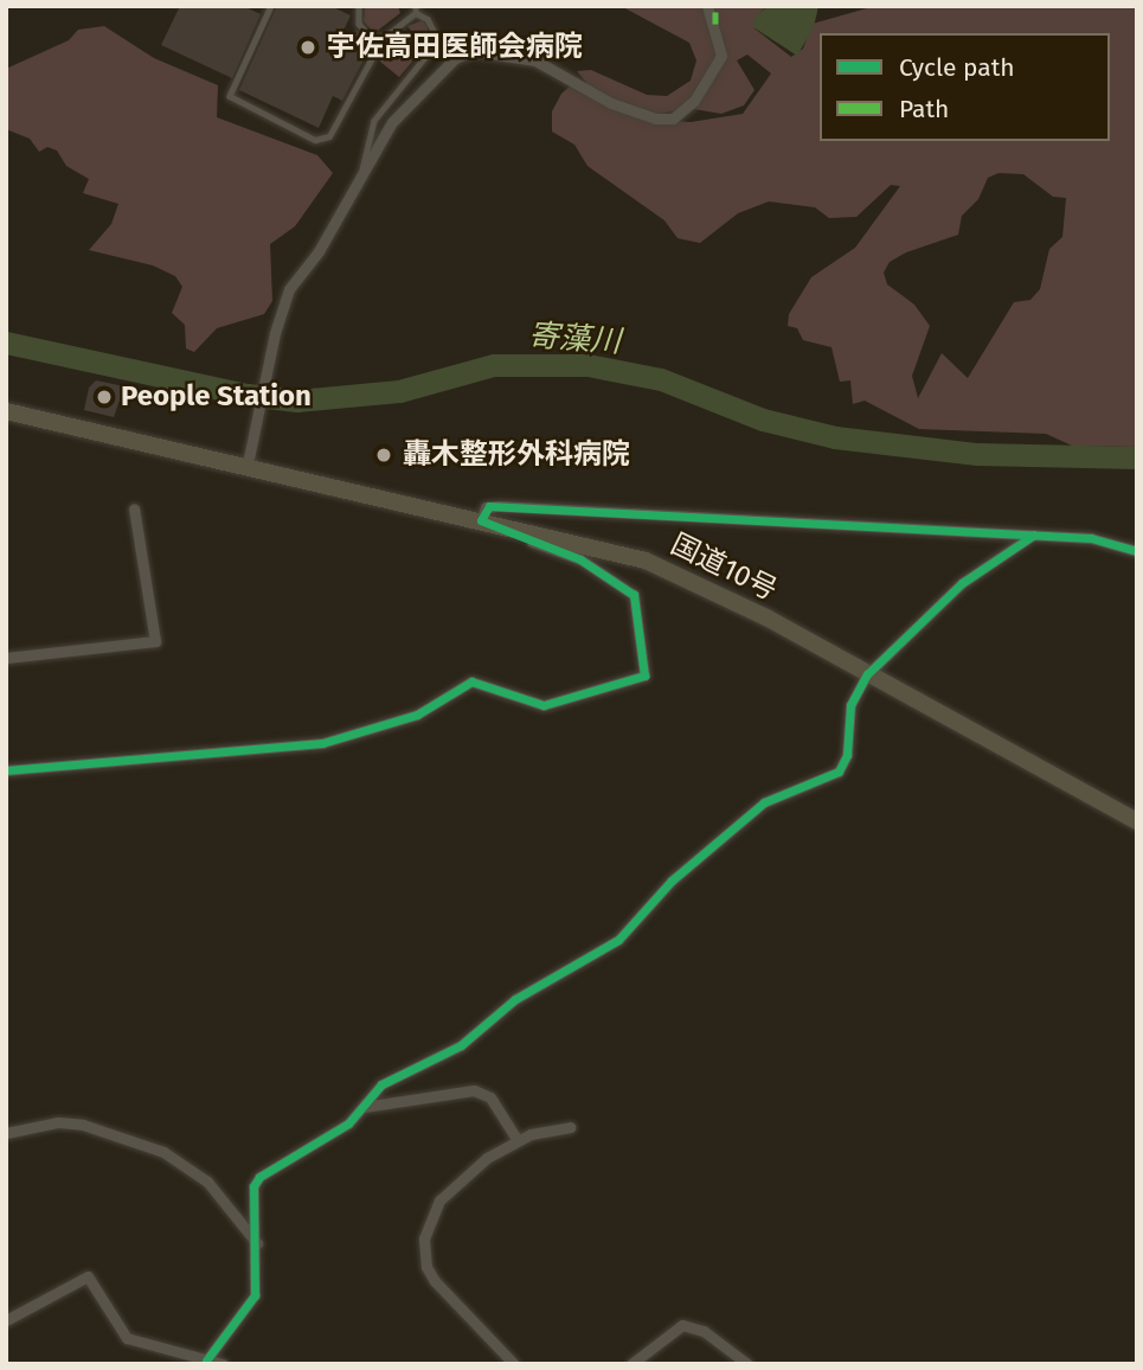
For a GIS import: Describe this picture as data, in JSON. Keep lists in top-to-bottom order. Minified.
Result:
{"streets":{"highway":["国道10号"]},"water":["寄藻川"],"places":["宇佐高田医師会病院","People Station","轟木整形外科病院"],"legend":["Cycle path","Path"]}
